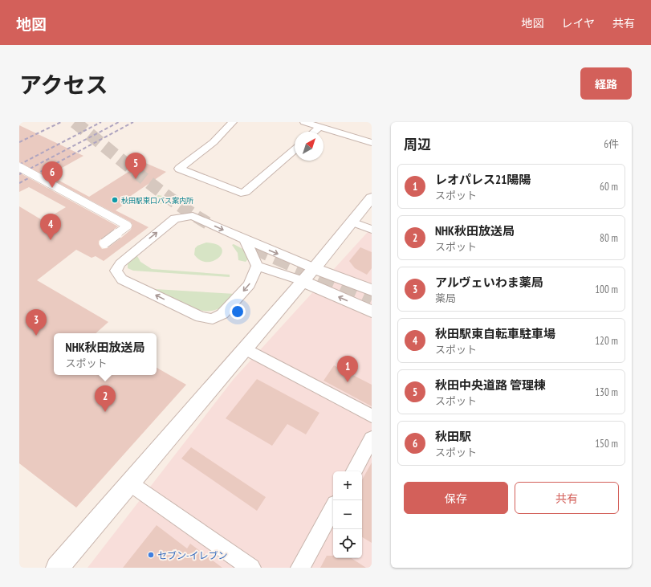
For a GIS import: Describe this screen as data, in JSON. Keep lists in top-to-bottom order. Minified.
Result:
{"places":["秋田駅東口バス案内所","セブン-イレブン"],"north":"top right","page":{"header":"地図","nav":["地図","レイヤ","共有"],"title":"アクセス","buttons":["経路",["保存","共有"]],"heading":["周辺","6件"],"pins":["5","6","4","3","1","2"],"list":[{"mark":"1","name":"レオパレス21陽陽","note":"スポット","value":"60 m"},{"mark":"2","name":"NHK秋田放送局","note":"スポット","value":"80 m"},{"mark":"3","name":"アルヴェいわま薬局","note":"薬局","value":"100 m"},{"mark":"4","name":"秋田駅東自転車駐車場","note":"スポット","value":"120 m"},{"mark":"5","name":"秋田中央道路 管理棟","note":"スポット","value":"130 m"},{"mark":"6","name":"秋田駅","note":"スポット","value":"150 m"}],"popup":["NHK秋田放送局","スポット"],"map_buttons":["+","−"]}}
